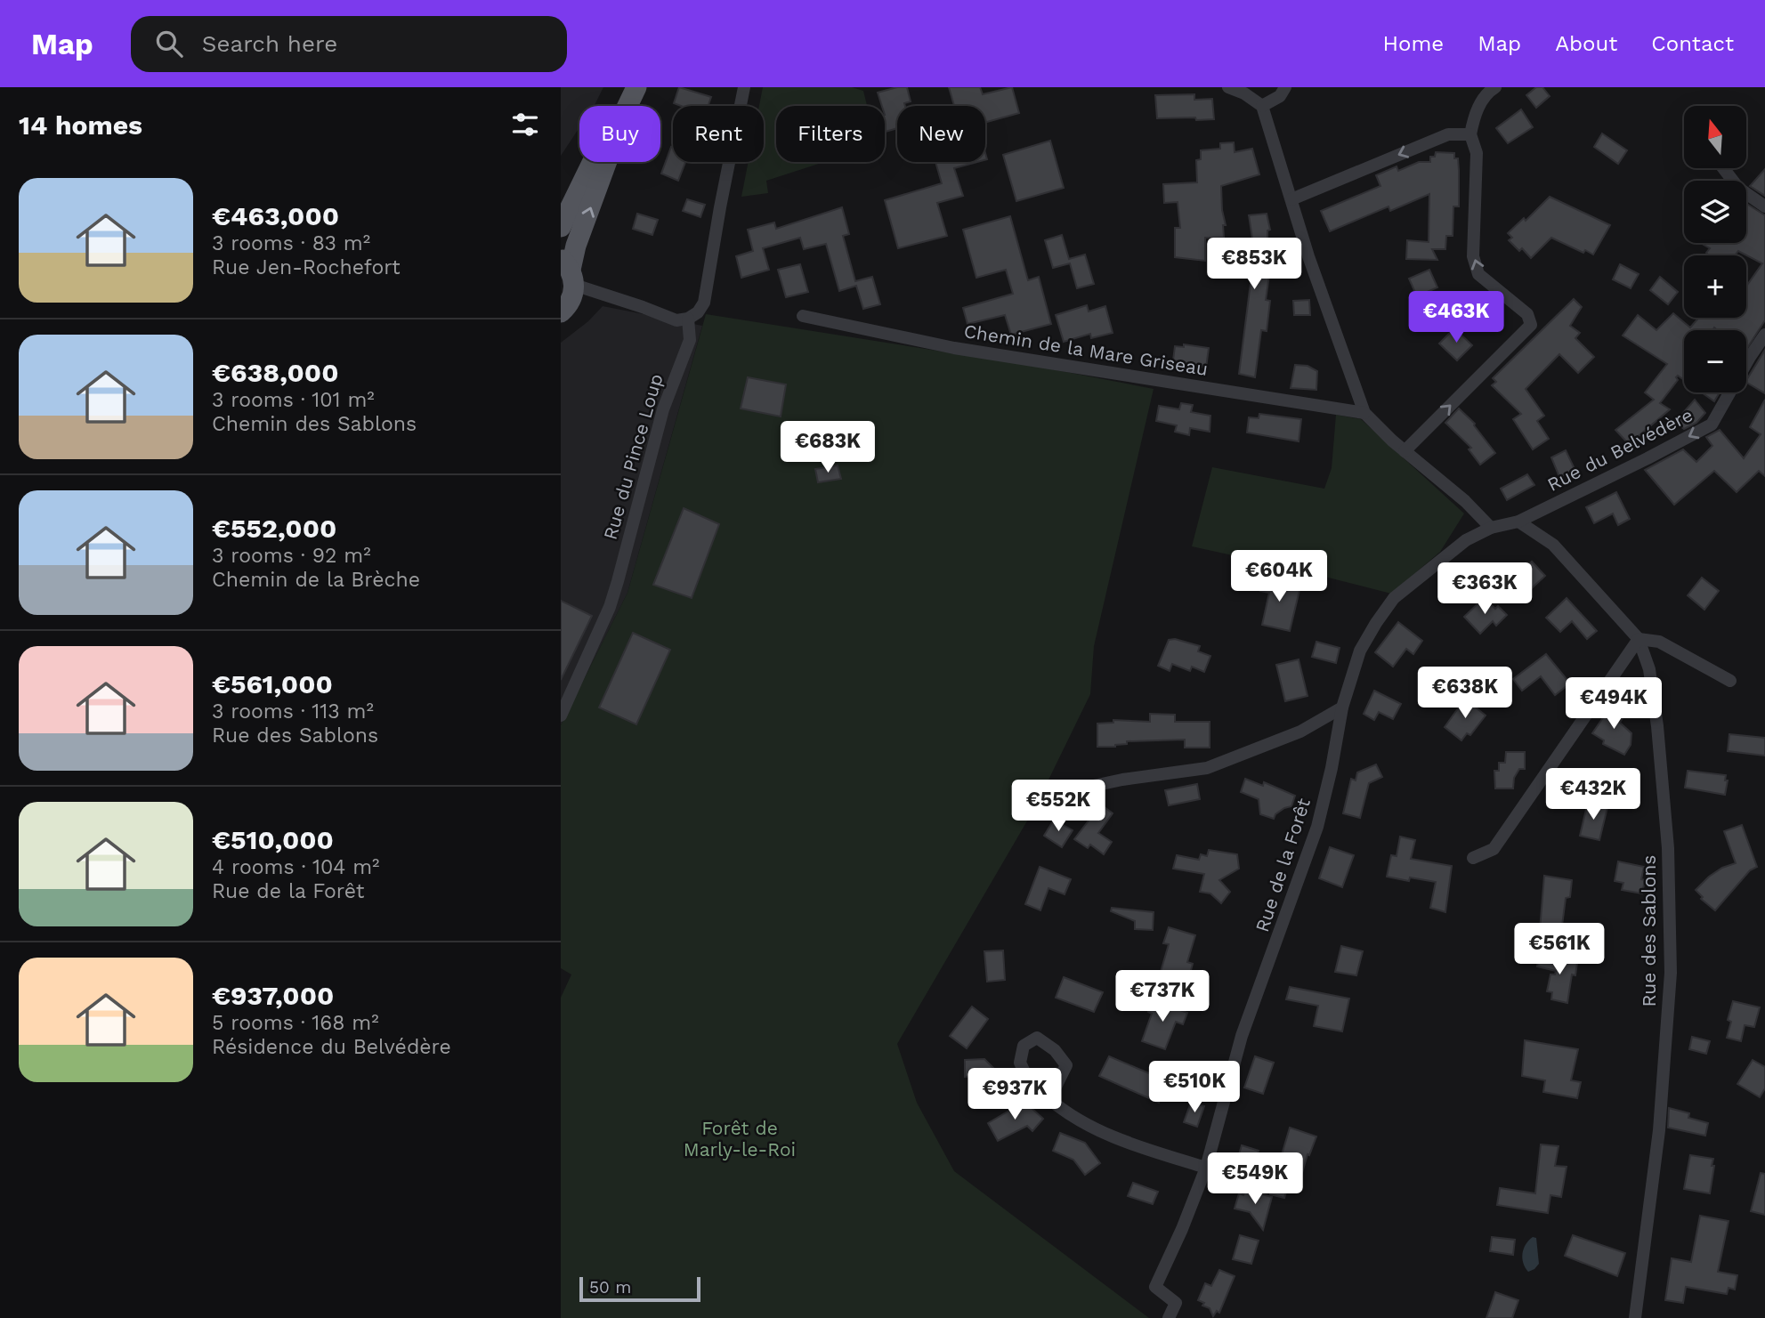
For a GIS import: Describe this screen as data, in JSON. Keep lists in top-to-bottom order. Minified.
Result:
{"streets":{"street":["Chemin de la Mare Griseau","Rue du Belvédère","Rue du Pince Loup","Rue de la Forêt","Rue des Sablons"]},"crossings":[["Rue du Belvédère","Rue de la Forêt"],["Rue du Belvédère","Rue des Sablons"],["Rue de la Forêt","Rue des Sablons"]],"one_way":["Rue du Belvédère"],"parks":["Forêt de Marly-le-Roi"],"scale_bar":"50 m","north":"top","page":{"header":"Map","search":"Search here","nav":["Home","Map","About","Contact"],"heading":"14 homes","map_buttons":["+","−"],"chip":["Buy","Rent","Filters","New"],"list":[{"name":"€463,000","note":"3 rooms · 83 m² · Rue Jen-Rochefort"},{"name":"€638,000","note":"3 rooms · 101 m² · Chemin des Sablons"},{"name":"€552,000","note":"3 rooms · 92 m² · Chemin de la Brèche"},{"name":"€561,000","note":"3 rooms · 113 m² · Rue des Sablons"},{"name":"€510,000","note":"4 rooms · 104 m² · Rue de la Forêt"},{"name":"€937,000","note":"5 rooms · 168 m² · Résidence du Belvédère"}],"price":["€853K","€463K","€683K","€604K","€363K","€638K","€494K","€432K","€552K","€561K","€737K","€510K","€937K","€549K"],"scale":"50 m"}}
